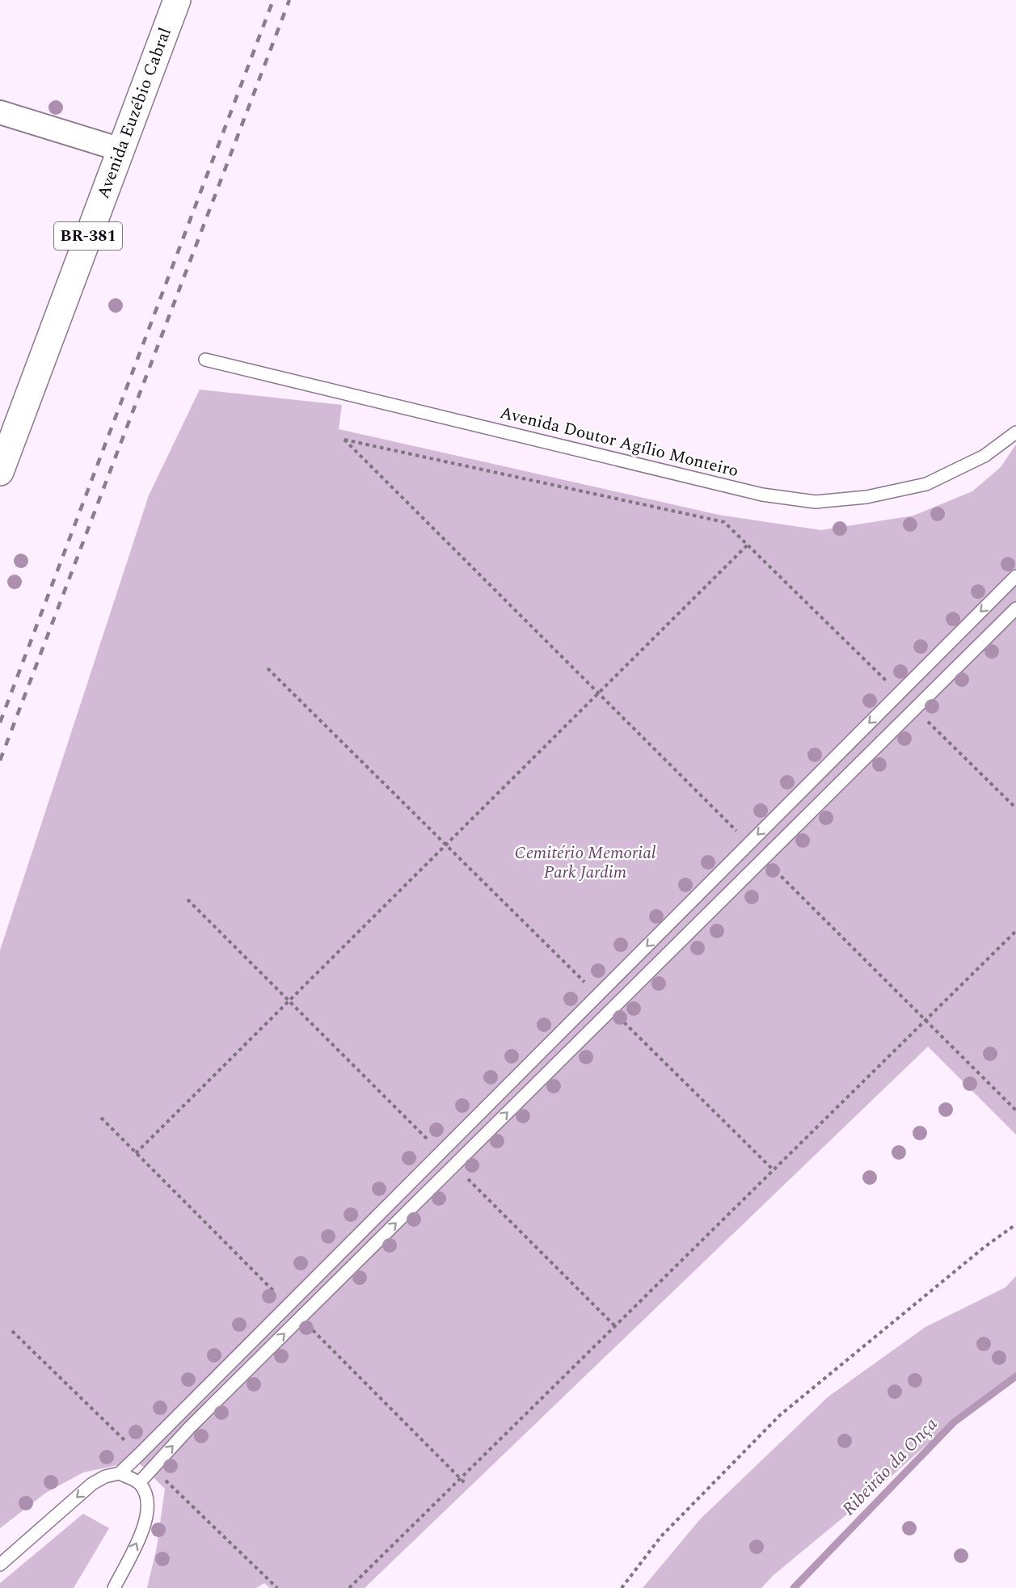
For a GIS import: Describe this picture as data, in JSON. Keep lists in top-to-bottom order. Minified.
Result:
{"streets":{"main road":["Avenida Euzébio Cabral","BR-381"],"lane":["Avenida Doutor Agílio Monteiro"]},"water":["Ribeirão da Onça"],"parks":["Cemitério Memorial Park Jardim"]}
